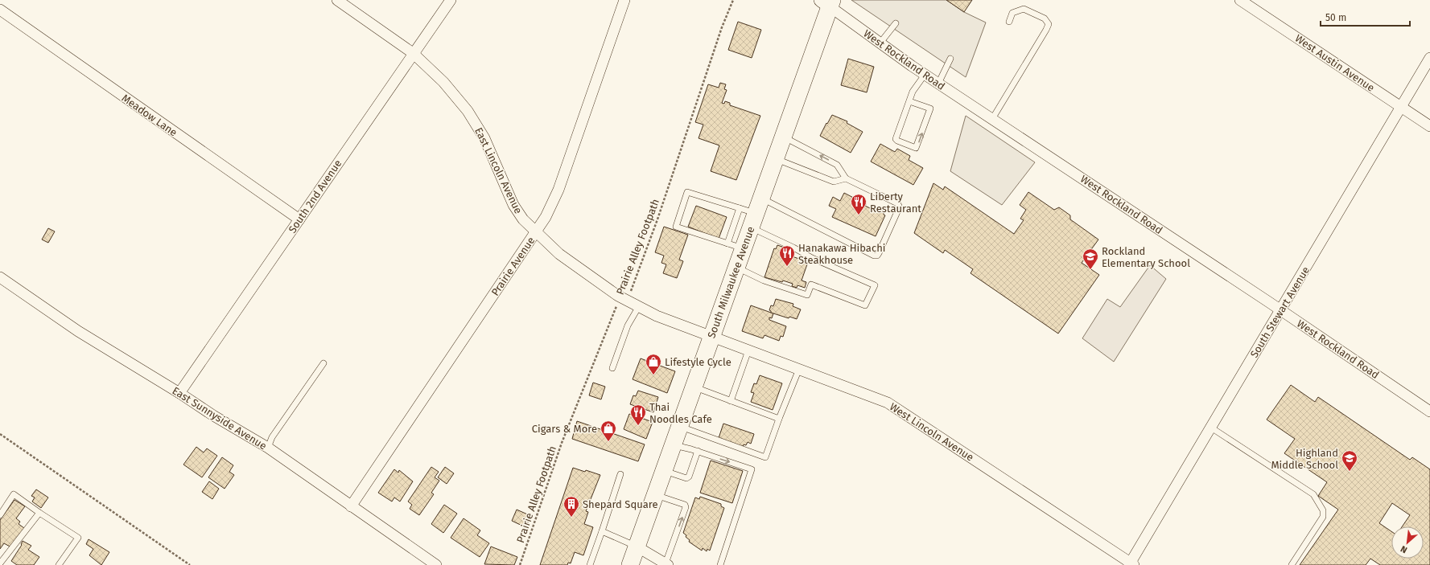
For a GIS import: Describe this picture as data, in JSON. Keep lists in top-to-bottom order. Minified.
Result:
{"streets":{"main road":["South Milwaukee Avenue"],"street":["West Rockland Road","West Austin Avenue","Meadow Lane","East Lincoln Avenue","South 2nd Avenue","Prairie Avenue","South Stewart Avenue","East Sunnyside Avenue","West Lincoln Avenue"],"path":["Prairie Alley Footpath"]},"crossings":[["West Rockland Road","South Milwaukee Avenue"],["West Rockland Road","South Stewart Avenue"],["West Austin Avenue","South Stewart Avenue"],["Meadow Lane","South 2nd Avenue"],["East Lincoln Avenue","South 2nd Avenue"],["East Lincoln Avenue","Prairie Alley Footpath"],["East Lincoln Avenue","Prairie Avenue"],["East Lincoln Avenue","South Milwaukee Avenue"],["East Lincoln Avenue","West Lincoln Avenue"],["South 2nd Avenue","East Sunnyside Avenue"],["Prairie Avenue","East Sunnyside Avenue"],["South Milwaukee Avenue","West Lincoln Avenue"],["South Stewart Avenue","West Lincoln Avenue"]],"places":{"restaurant":["Liberty Restaurant","Hanakawa Hibachi Steakhouse","Thai Noodles Cafe"],"school or university":["Rockland Elementary School","Highland Middle School"],"shop":["Lifestyle Cycle","Cigars & More"],"building":["Shepard Square"]},"scale_bar":"50 m","north":"bottom left"}
